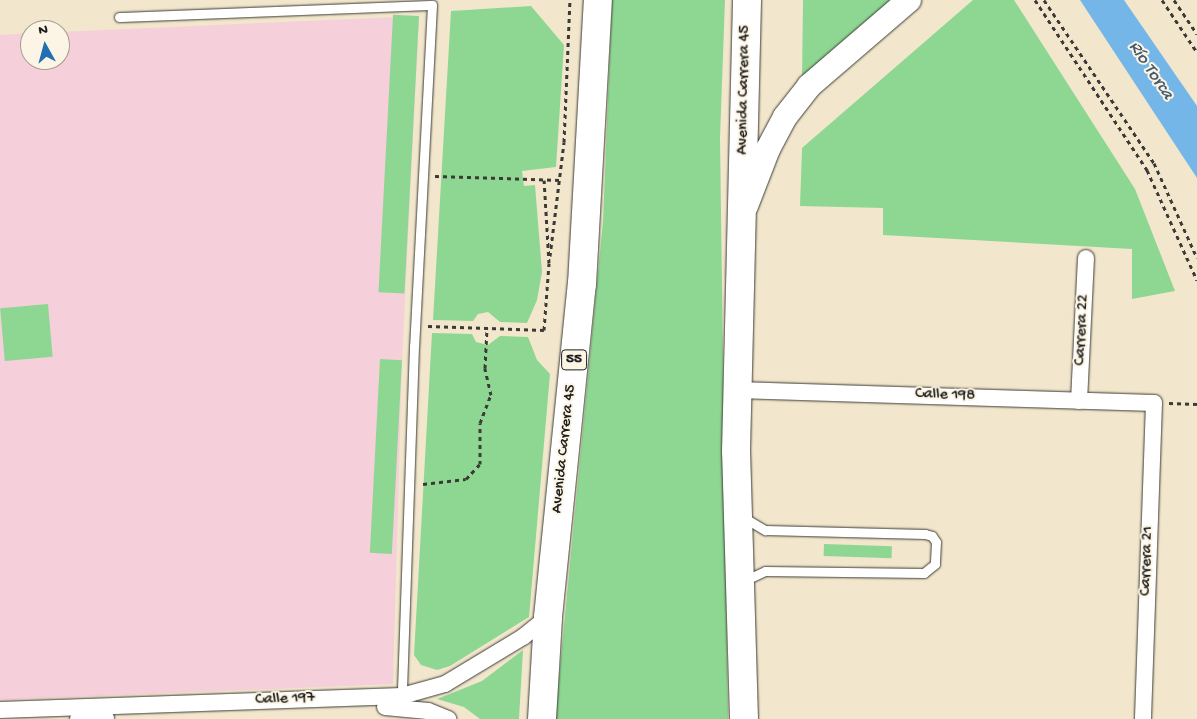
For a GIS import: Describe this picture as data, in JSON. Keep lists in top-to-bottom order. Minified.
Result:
{"streets":{"highway":["Avenida Carrera 45","55"],"street":["Carrera 22","Calle 198","Carrera 21","Calle 197"]},"crossings":[["Avenida Carrera 45","Calle 198"],["Avenida Carrera 45","Calle 197"],["Carrera 22","Calle 198"],["Calle 198","Carrera 21"]],"water":["Río Torca"],"north":"top"}
